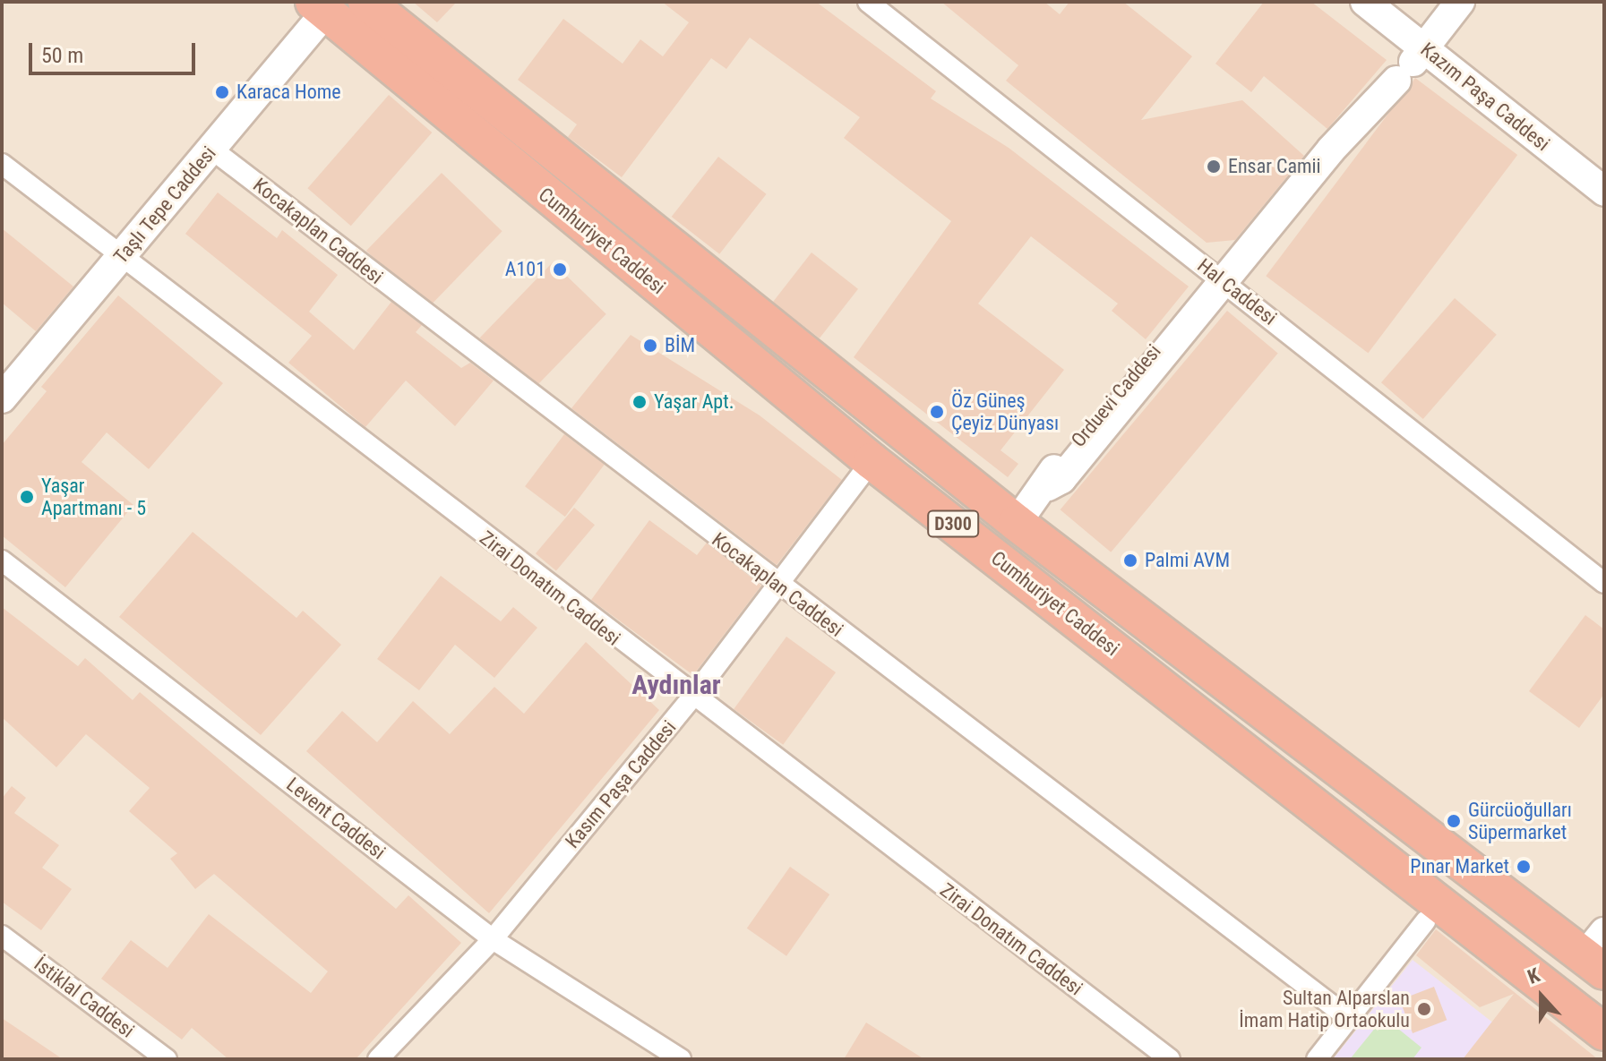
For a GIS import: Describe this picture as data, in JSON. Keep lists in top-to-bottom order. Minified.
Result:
{"streets":{"highway":["Cumhuriyet Caddesi","D300"],"street":["Kazım Paşa Caddesi","Taşlı Tepe Caddesi","Kocakaplan Caddesi","Hal Caddesi","Orduevi Caddesi","Zirai Donatım Caddesi","Kasım Paşa Caddesi","Levent Caddesi","İstiklal Caddesi"]},"crossings":[["Kazım Paşa Caddesi","Orduevi Caddesi"],["Taşlı Tepe Caddesi","Kocakaplan Caddesi"],["Taşlı Tepe Caddesi","Cumhuriyet Caddesi"],["Taşlı Tepe Caddesi","Zirai Donatım Caddesi"],["Kocakaplan Caddesi","Kasım Paşa Caddesi"],["Cumhuriyet Caddesi","Orduevi Caddesi"],["Cumhuriyet Caddesi","Kasım Paşa Caddesi"],["Hal Caddesi","Orduevi Caddesi"],["Zirai Donatım Caddesi","Kasım Paşa Caddesi"],["Kasım Paşa Caddesi","Levent Caddesi"]],"districts":["Aydınlar"],"places":["Karaca Home","Ensar Camii","A101","BİM","Yaşar Apt.","Öz Güneş Çeyiz Dünyası","Yaşar Apartmanı - 5","Palmi AVM","Gürcüoğulları Süpermarket","Pınar Market","Sultan Alparslan İmam Hatip Ortaokulu"],"scale_bar":"50 m","north":"top"}
